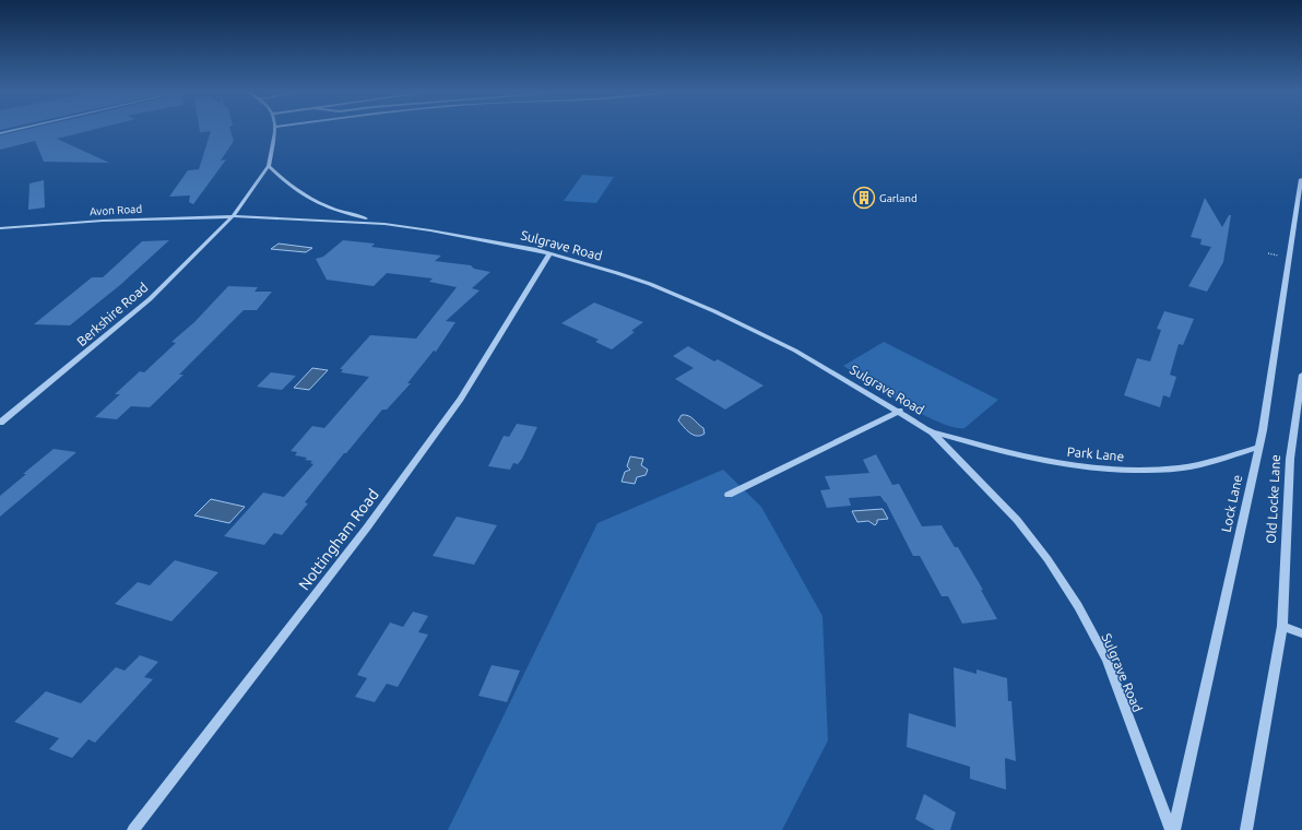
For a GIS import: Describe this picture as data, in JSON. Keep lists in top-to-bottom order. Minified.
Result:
{"streets":{"street":["Avon Road","Sulgrave Road","Berkshire Road","Park Lane","Old Locke Lane","Lock Lane","Nottingham Road"]},"crossings":[["Avon Road","Sulgrave Road"],["Avon Road","Berkshire Road"],["Sulgrave Road","Berkshire Road"],["Sulgrave Road","Park Lane"],["Sulgrave Road","Lock Lane"],["Sulgrave Road","Nottingham Road"],["Park Lane","Lock Lane"]],"places":{"building":["Garland"]}}
